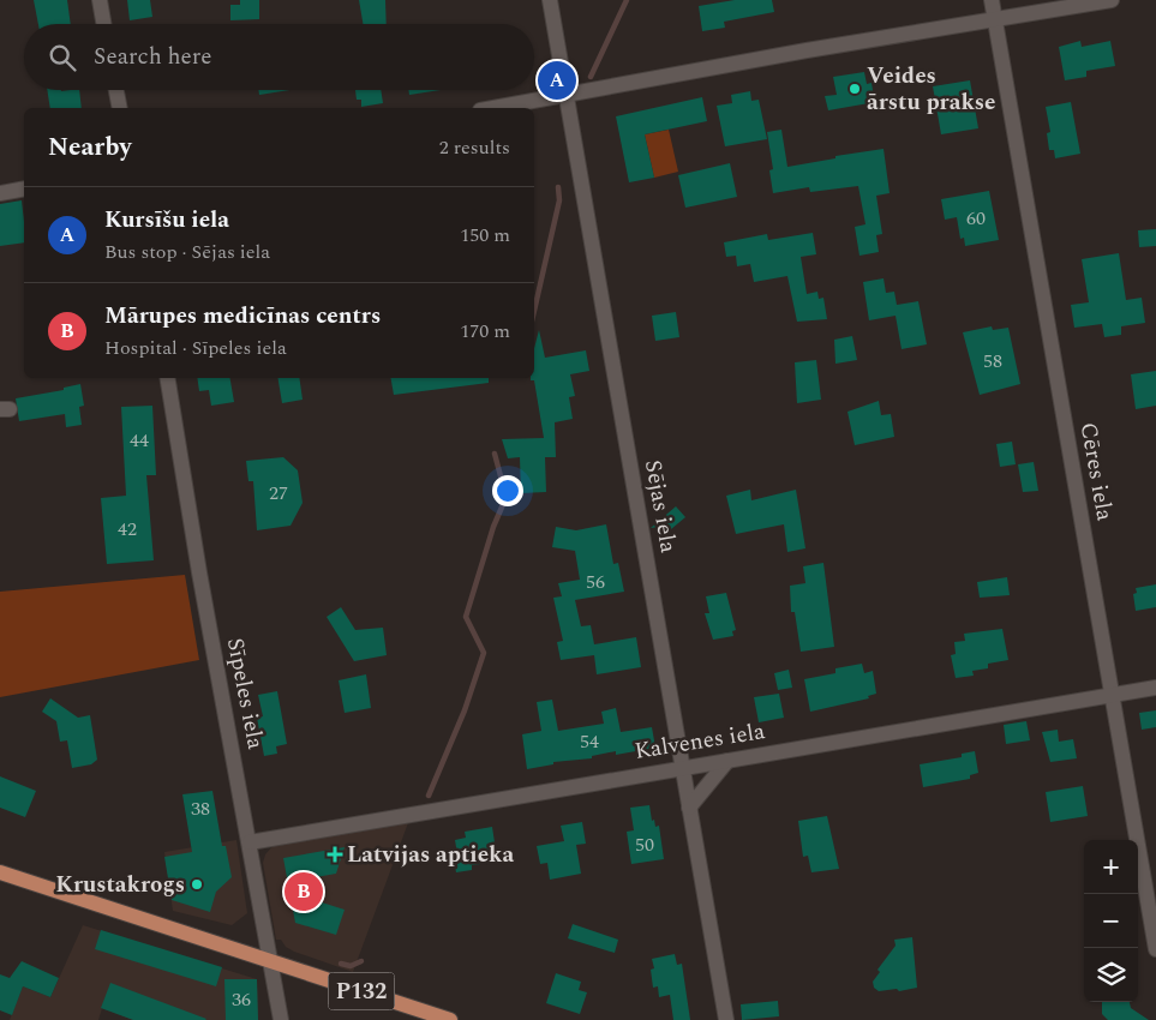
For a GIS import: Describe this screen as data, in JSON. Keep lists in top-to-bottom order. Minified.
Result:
{"streets":{"main road":["P132"],"street":["Cēres iela","Sējas iela","Sīpeles iela","Kalvenes iela"]},"crossings":[["Cēres iela","Kalvenes iela"],["Sējas iela","Kalvenes iela"],["Sīpeles iela","Kalvenes iela"],["Sīpeles iela","P132"]],"places":{"other":["Veides ārstu prakse","Krustakrogs"],"health":["Latvijas aptieka"]},"house_numbers":["60","58","44","27","42","56","54","38","50","36"],"page":{"search":"Search here","pins":["A","B"],"heading":["Nearby","2 results"],"list":[{"mark":"A","name":"Kursīšu iela","note":"Bus stop · Sējas iela","value":"150 m"},{"mark":"B","name":"Mārupes medicīnas centrs","note":"Hospital · Sīpeles iela","value":"170 m"}],"map_buttons":["+","−"]}}
